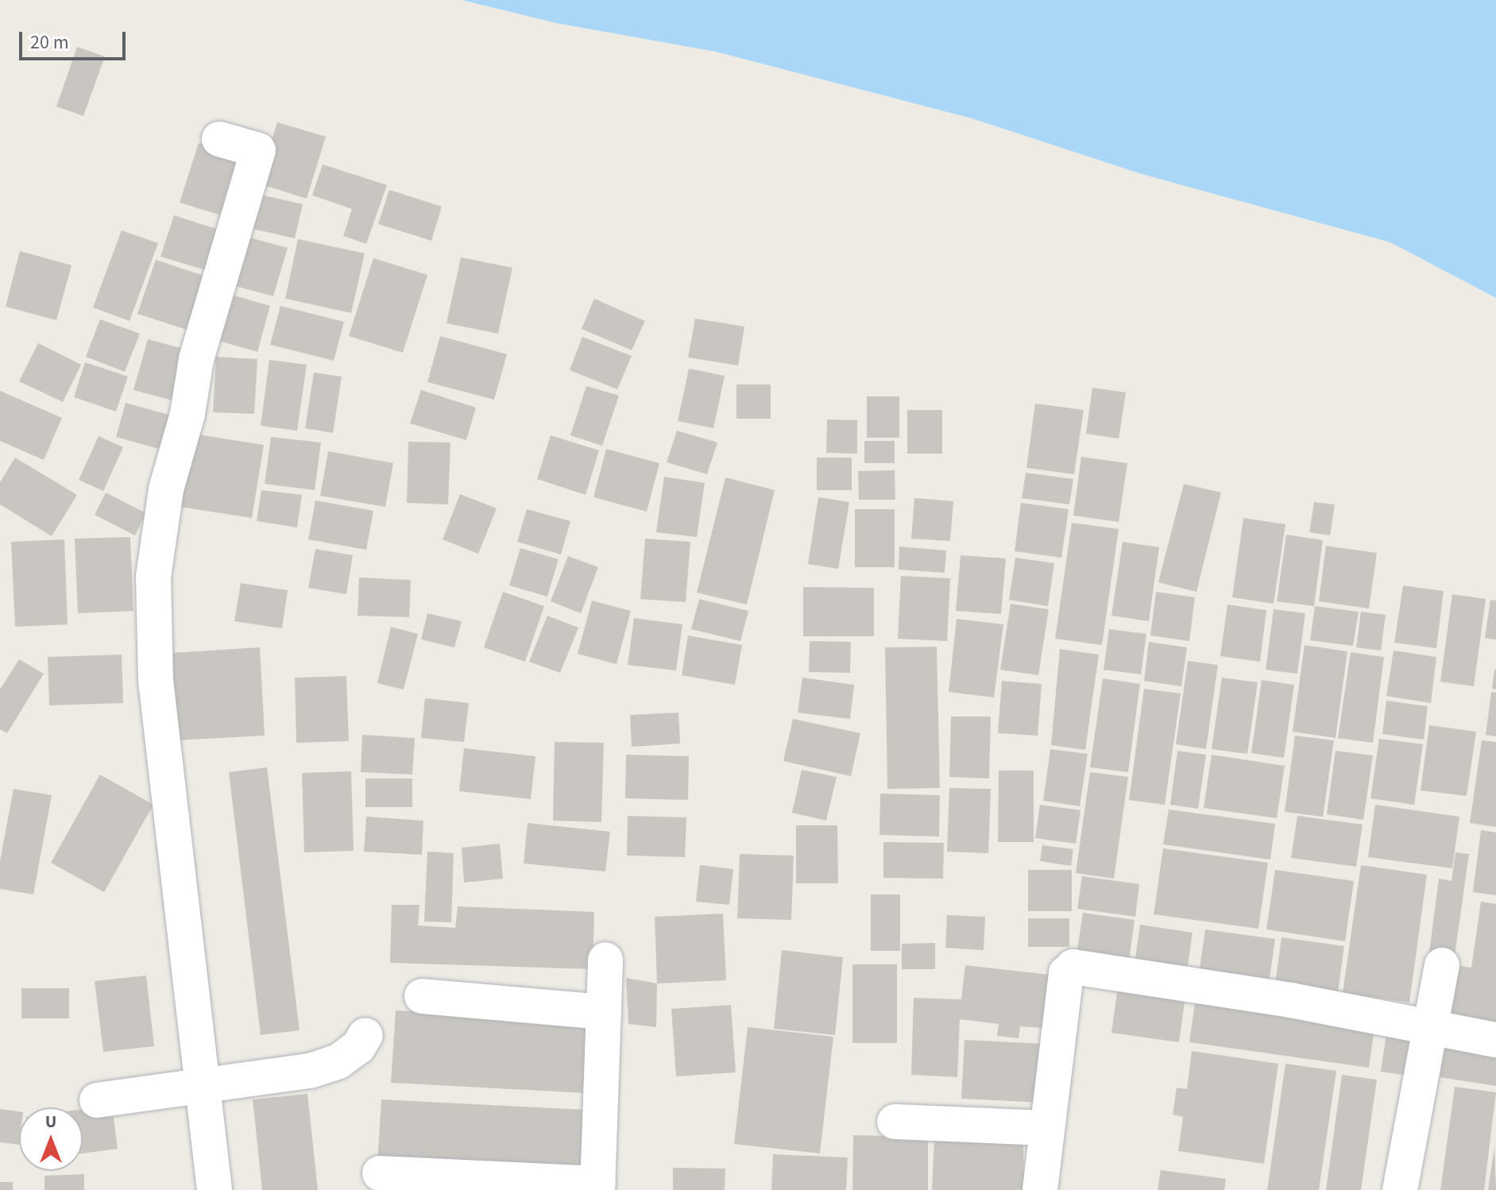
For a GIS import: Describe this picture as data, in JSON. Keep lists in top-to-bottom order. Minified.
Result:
{"scale_bar":"20 m","north":"top"}
